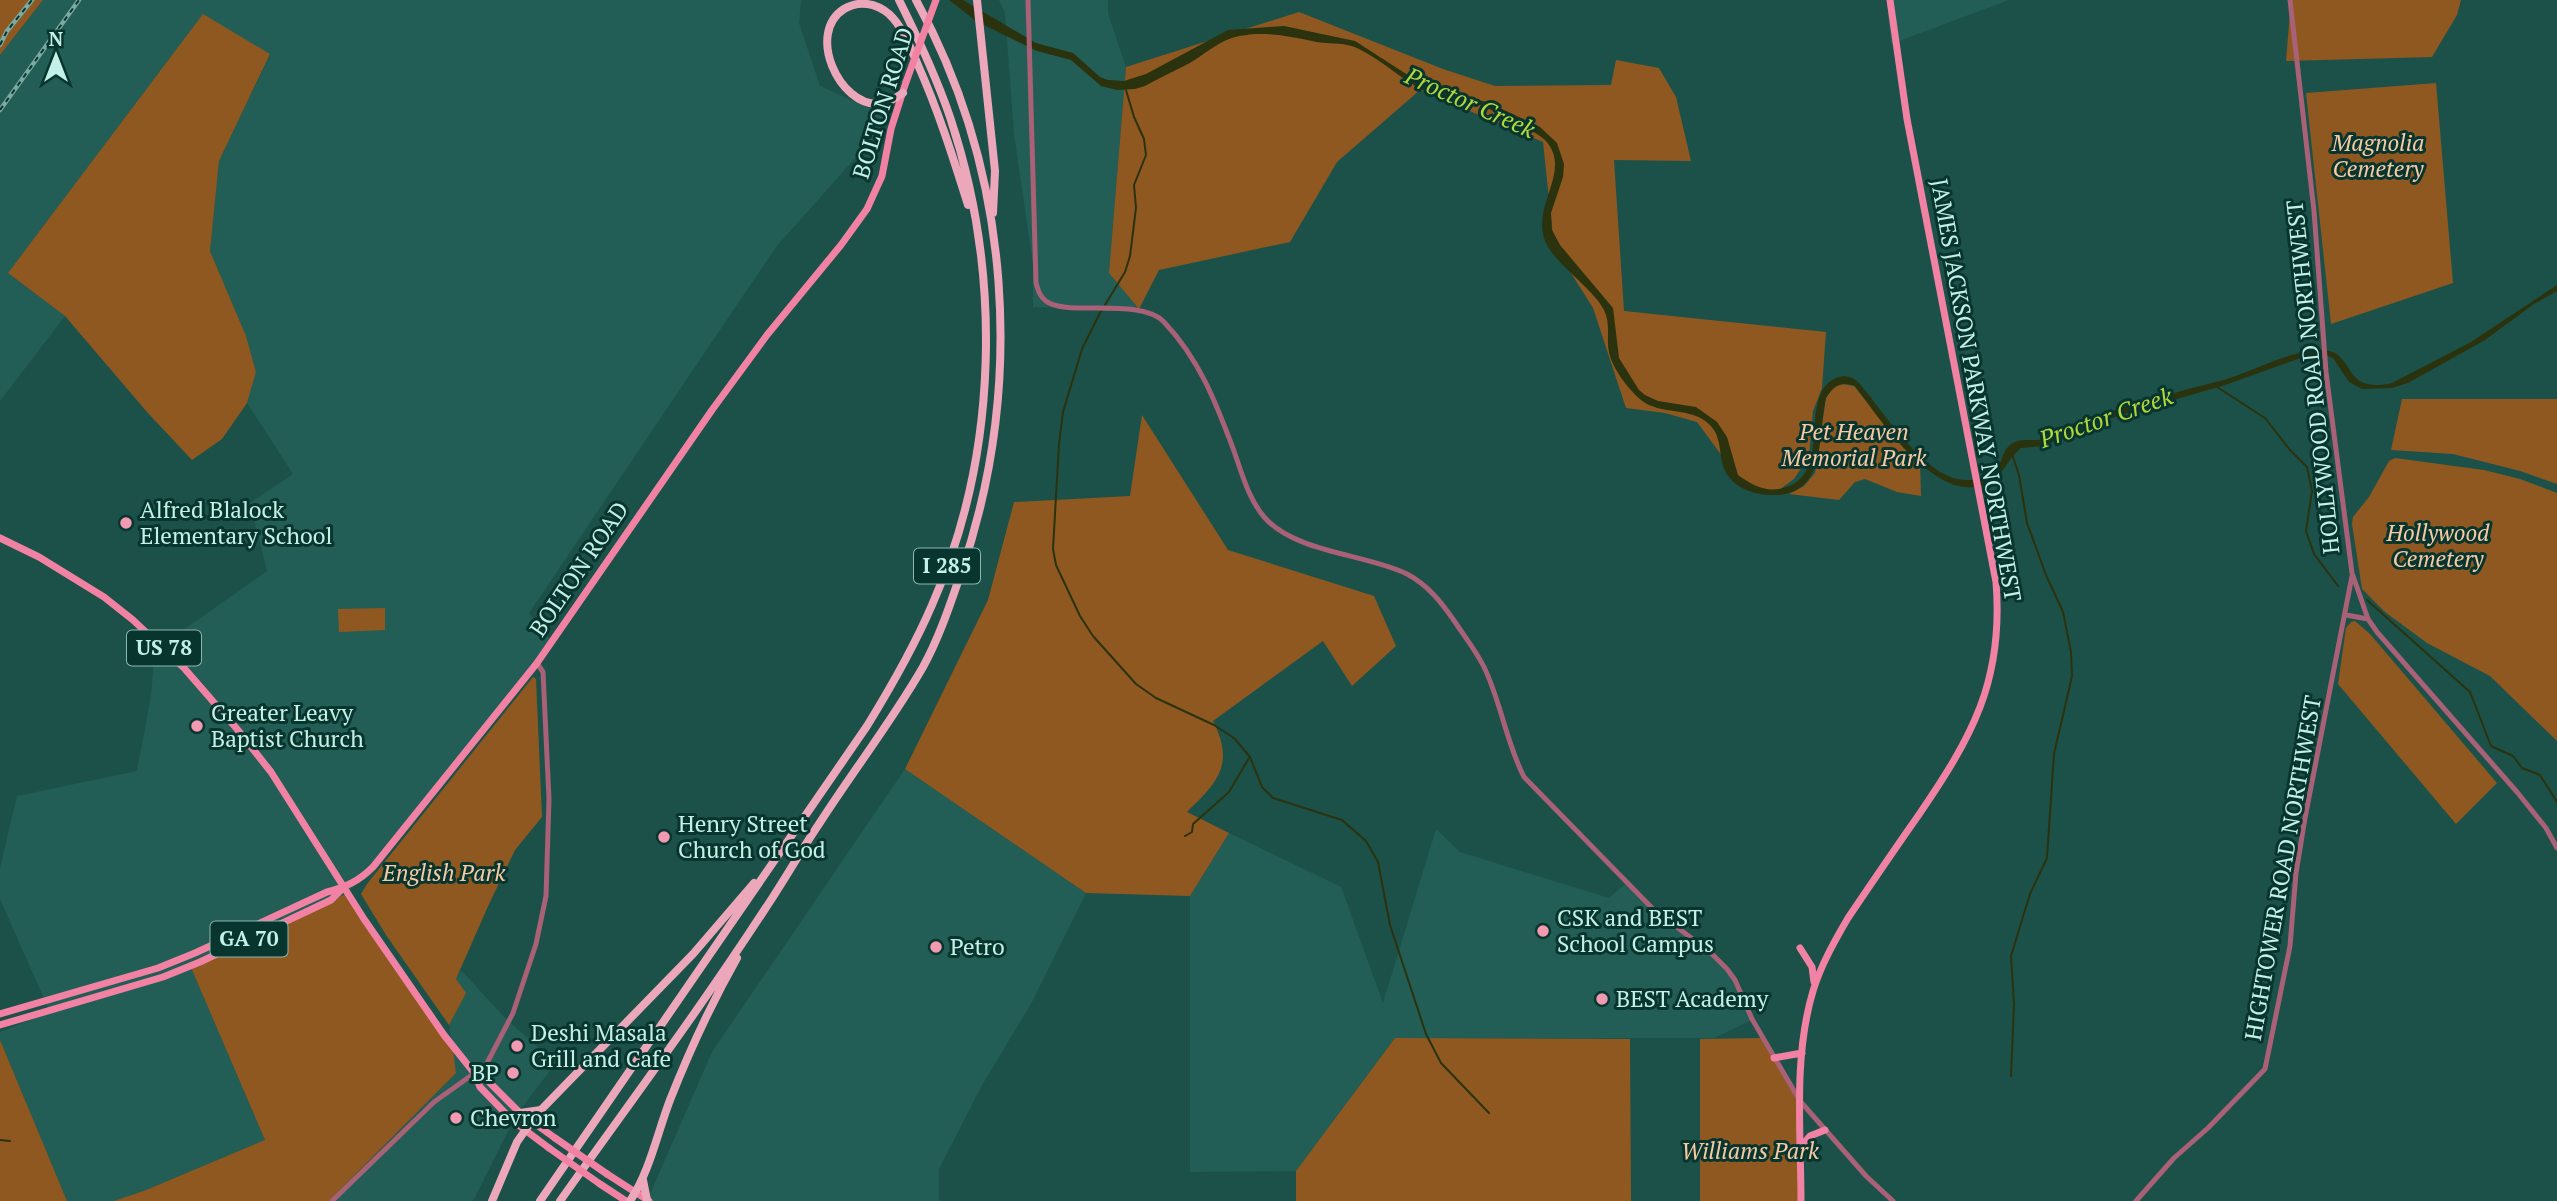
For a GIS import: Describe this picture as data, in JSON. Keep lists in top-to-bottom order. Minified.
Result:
{"streets":{"highway":["I 285"],"main road":["BOLTON ROAD","JAMES JACKSON PARKWAY NORTHWEST","US 78","GA 70"],"street":["HOLLYWOOD ROAD NORTHWEST","HIGHTOWER ROAD NORTHWEST"]},"crossings":[["BOLTON ROAD","US 78"],["HOLLYWOOD ROAD NORTHWEST","HIGHTOWER ROAD NORTHWEST"],["US 78","GA 70"]],"water":["Proctor Creek"],"parks":["Magnolia Cemetery","Pet Heaven Memorial Park","Hollywood Cemetery","English Park","Williams Park"],"places":["Alfred Blalock Elementary School","Greater Leavy Baptist Church","Henry Street Church of God","CSK and BEST School Campus","Petro","BEST Academy","Deshi Masala Grill and Cafe","BP","Chevron"],"north":"top"}
